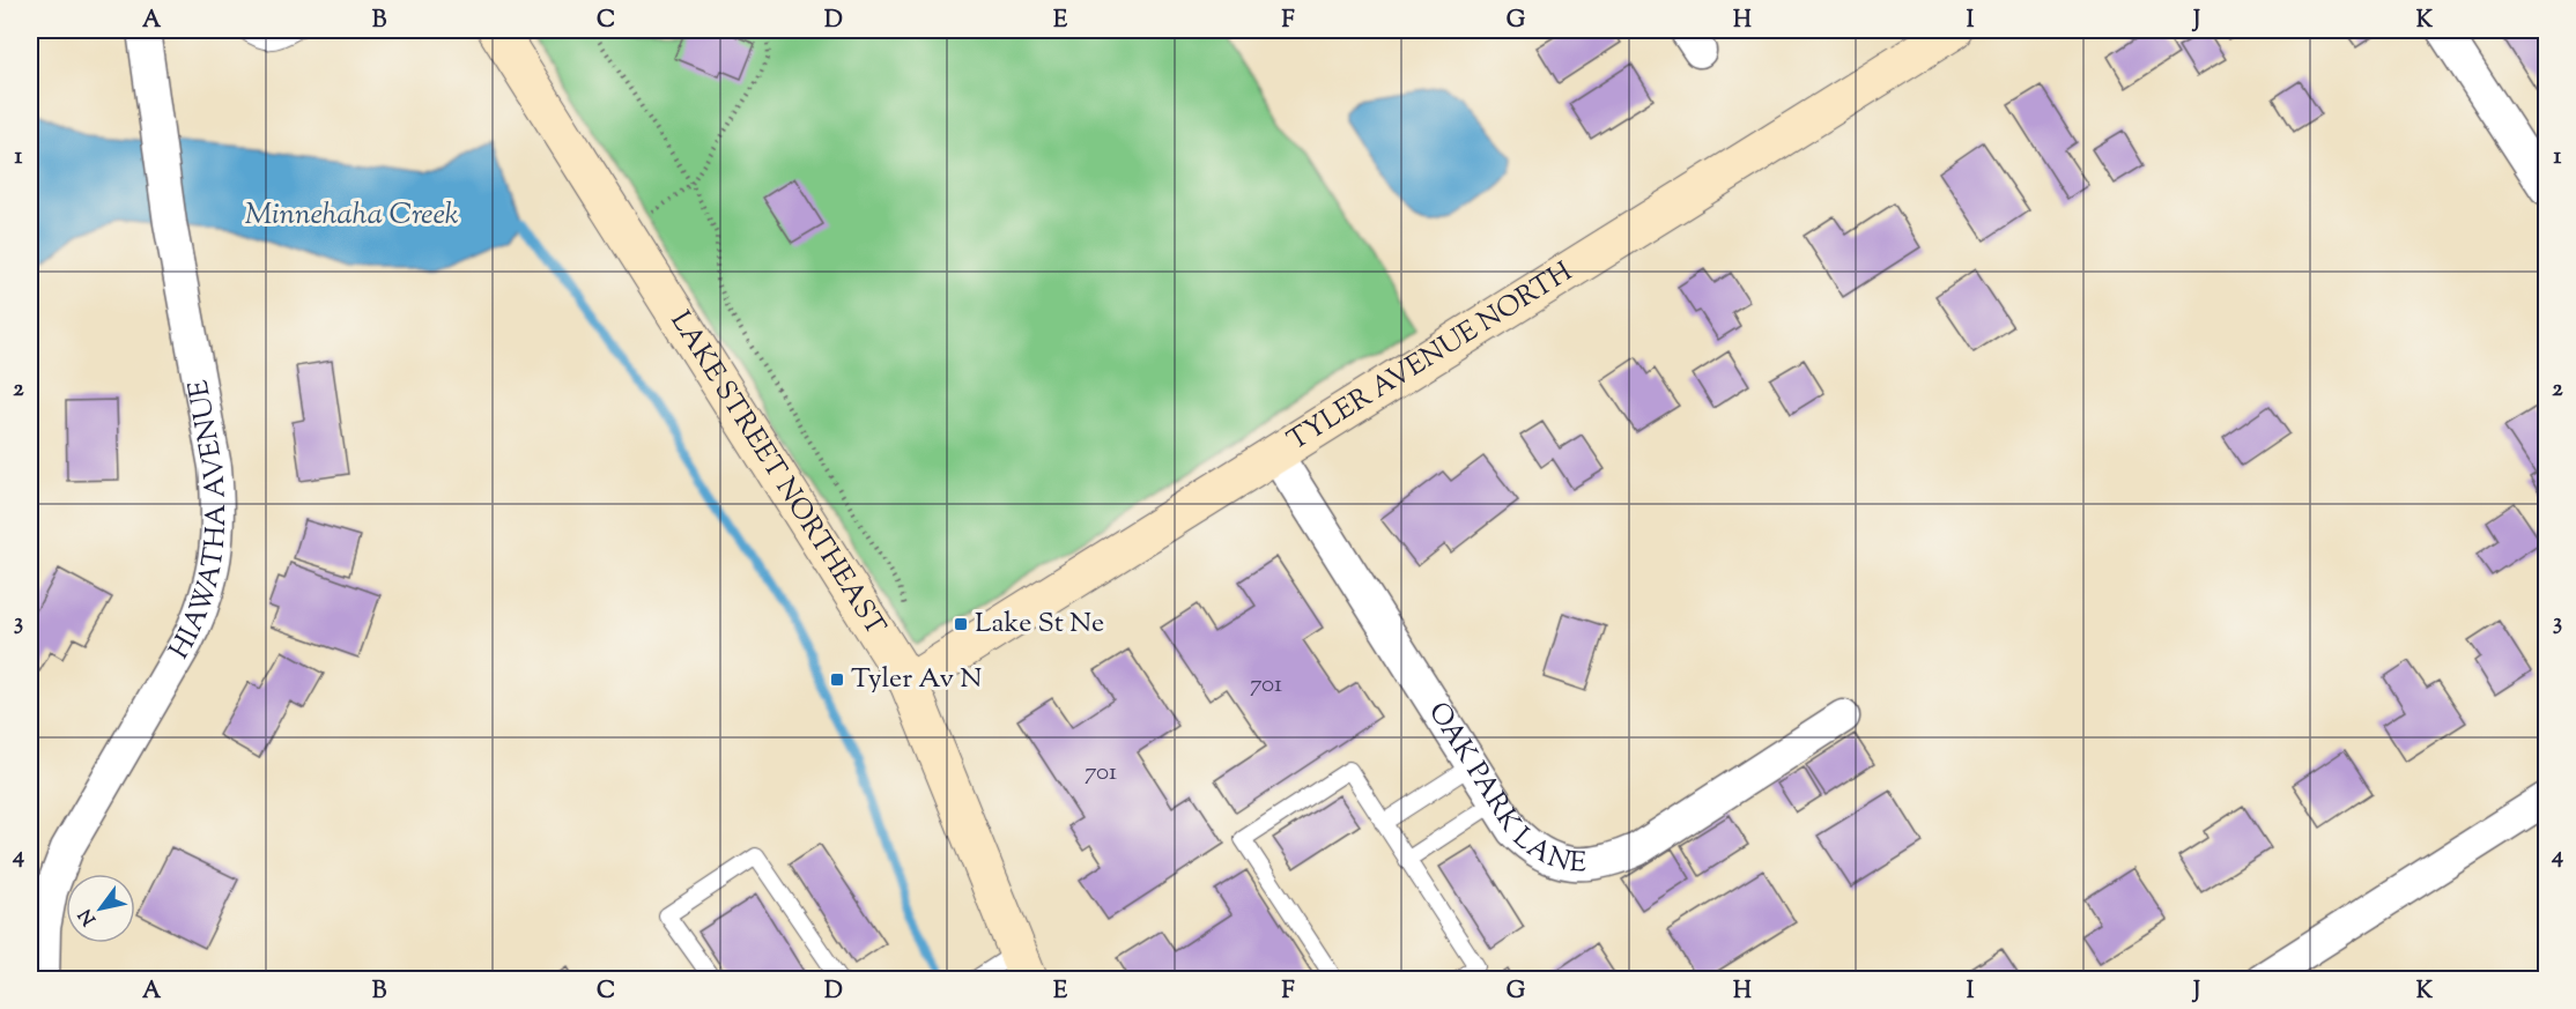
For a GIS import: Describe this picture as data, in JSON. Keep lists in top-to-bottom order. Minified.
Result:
{"streets":{"street":["TYLER AVENUE NORTH","LAKE STREET NORTHEAST","HIAWATHA AVENUE","OAK PARK LANE"]},"crossings":[["TYLER AVENUE NORTH","LAKE STREET NORTHEAST"],["TYLER AVENUE NORTH","OAK PARK LANE"]],"water":["Minnehaha Creek"],"places":{"transit":["Lake St Ne","Tyler Av N"]},"house_numbers":["701","701"],"north":"bottom left","grid":{"columns":["A","B","C","D","E","F","G","H","I","J","K"],"rows":["1","2","3","4"]}}
